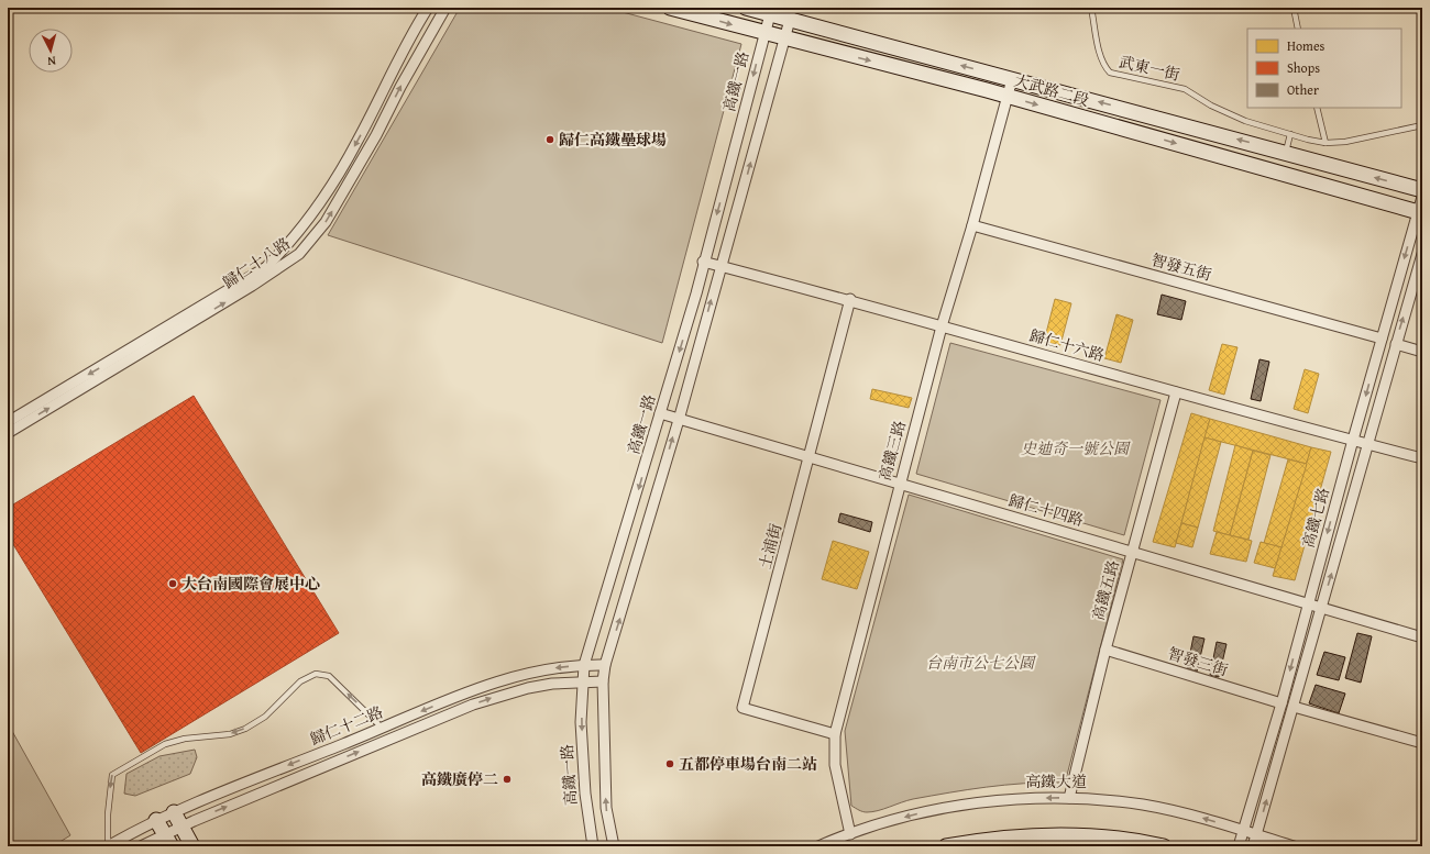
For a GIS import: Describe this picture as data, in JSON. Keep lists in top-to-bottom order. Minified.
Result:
{"streets":{"street":["高鐵一路","大武路二段","歸仁十八路","智發五街","歸仁十六路","高鐵三路","歸仁十四路","高鐵七路","土浦街","高鐵五路","智發三街","歸仁十二路","高鐵大道"],"lane":["武東一街"]},"crossings":[["高鐵一路","大武路二段"],["高鐵一路","歸仁十六路"],["高鐵一路","歸仁十四路"],["高鐵一路","歸仁十二路"],["大武路二段","高鐵三路"],["大武路二段","高鐵七路"],["智發五街","高鐵三路"],["智發五街","高鐵七路"],["歸仁十六路","高鐵三路"],["歸仁十六路","高鐵七路"],["歸仁十六路","土浦街"],["歸仁十六路","高鐵五路"],["高鐵三路","歸仁十四路"],["高鐵三路","土浦街"],["高鐵三路","高鐵大道"],["歸仁十四路","高鐵七路"],["歸仁十四路","土浦街"],["歸仁十四路","高鐵五路"],["高鐵七路","智發三街"],["高鐵七路","高鐵大道"],["高鐵五路","智發三街"],["高鐵五路","高鐵大道"]],"parks":["史迪奇一號公園","台南市公七公園"],"places":["歸仁高鐵壘球場","大台南國際會展中心","五都停車場台南二站","高鐵廣停二"],"legend":["Homes","Shops","Other"],"north":"bottom"}
